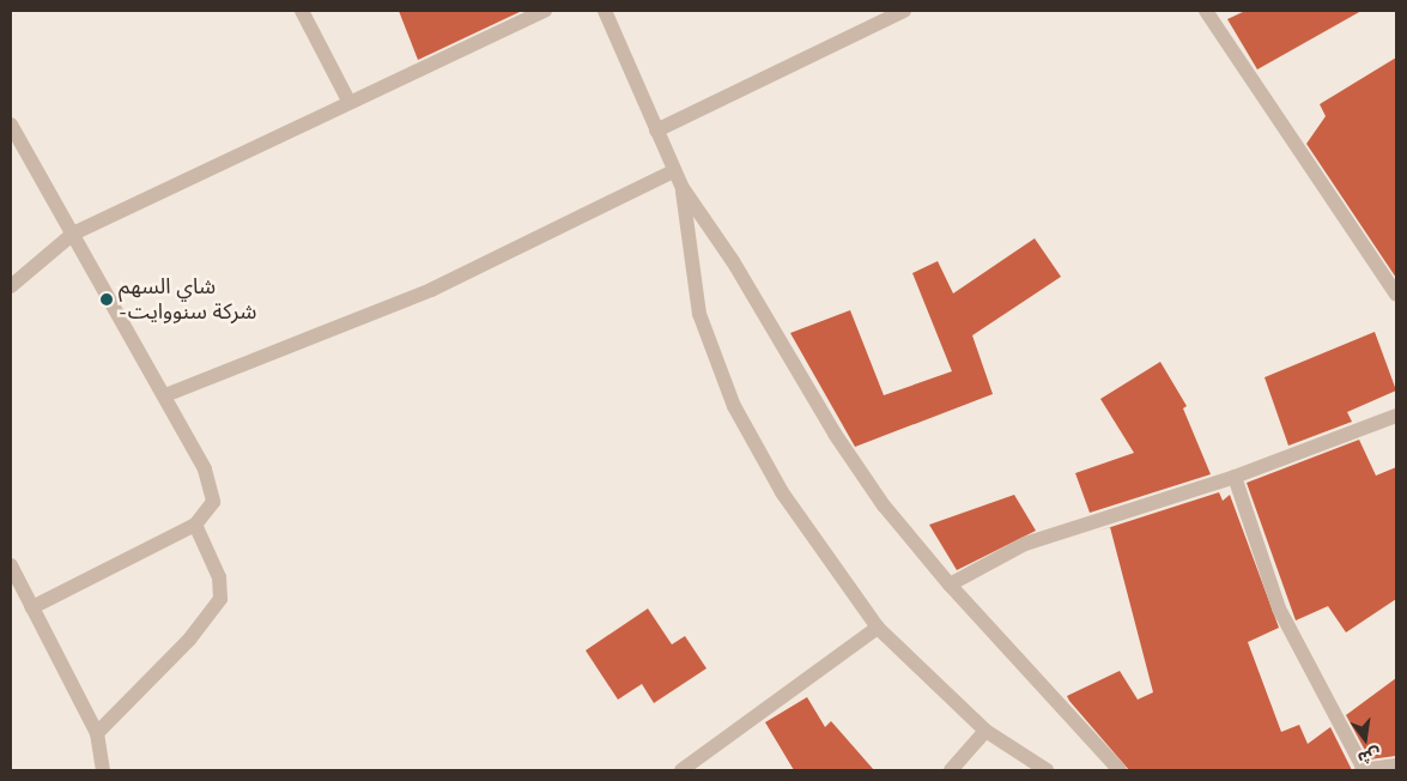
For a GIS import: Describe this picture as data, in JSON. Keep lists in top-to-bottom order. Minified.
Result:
{"places":["شاي السهم -شركة سنووايت"],"north":"bottom"}
